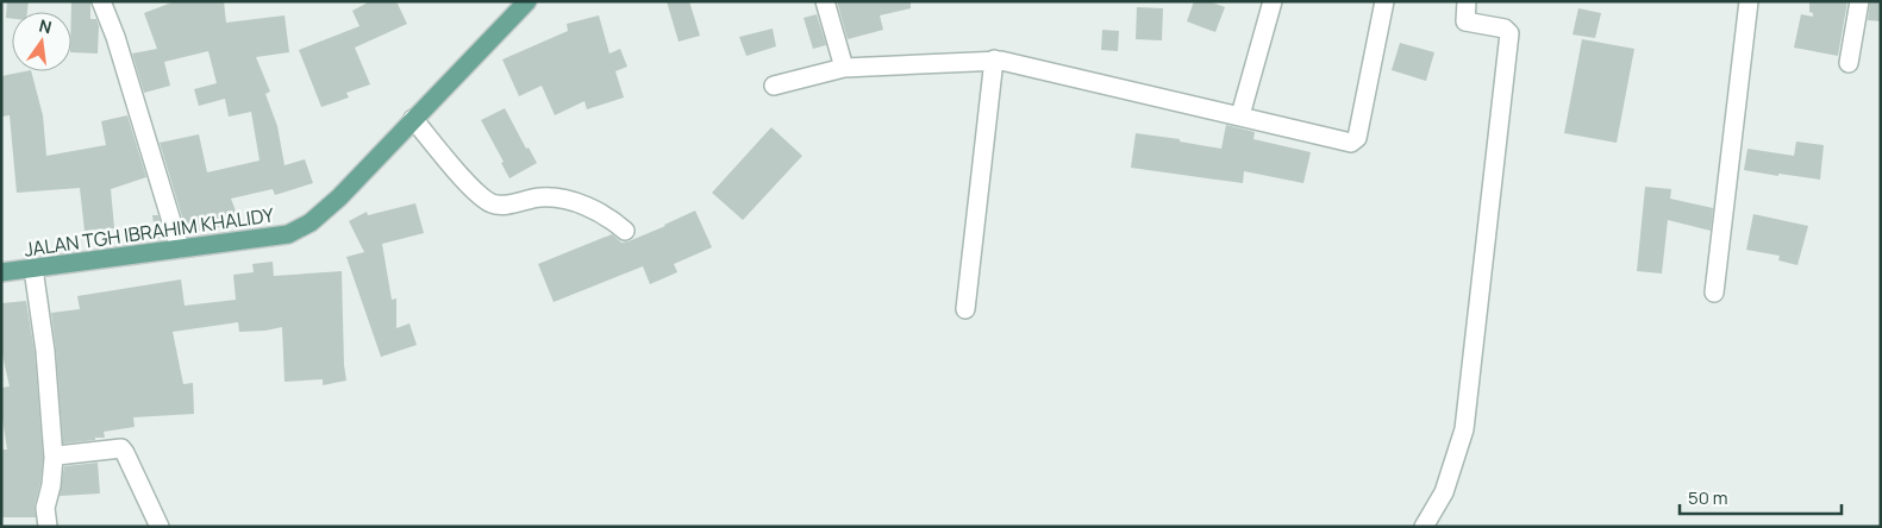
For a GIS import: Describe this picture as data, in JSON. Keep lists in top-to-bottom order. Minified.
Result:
{"streets":{"main road":["JALAN TGH IBRAHIM KHALIDY"]},"scale_bar":"50 m","north":"top"}
